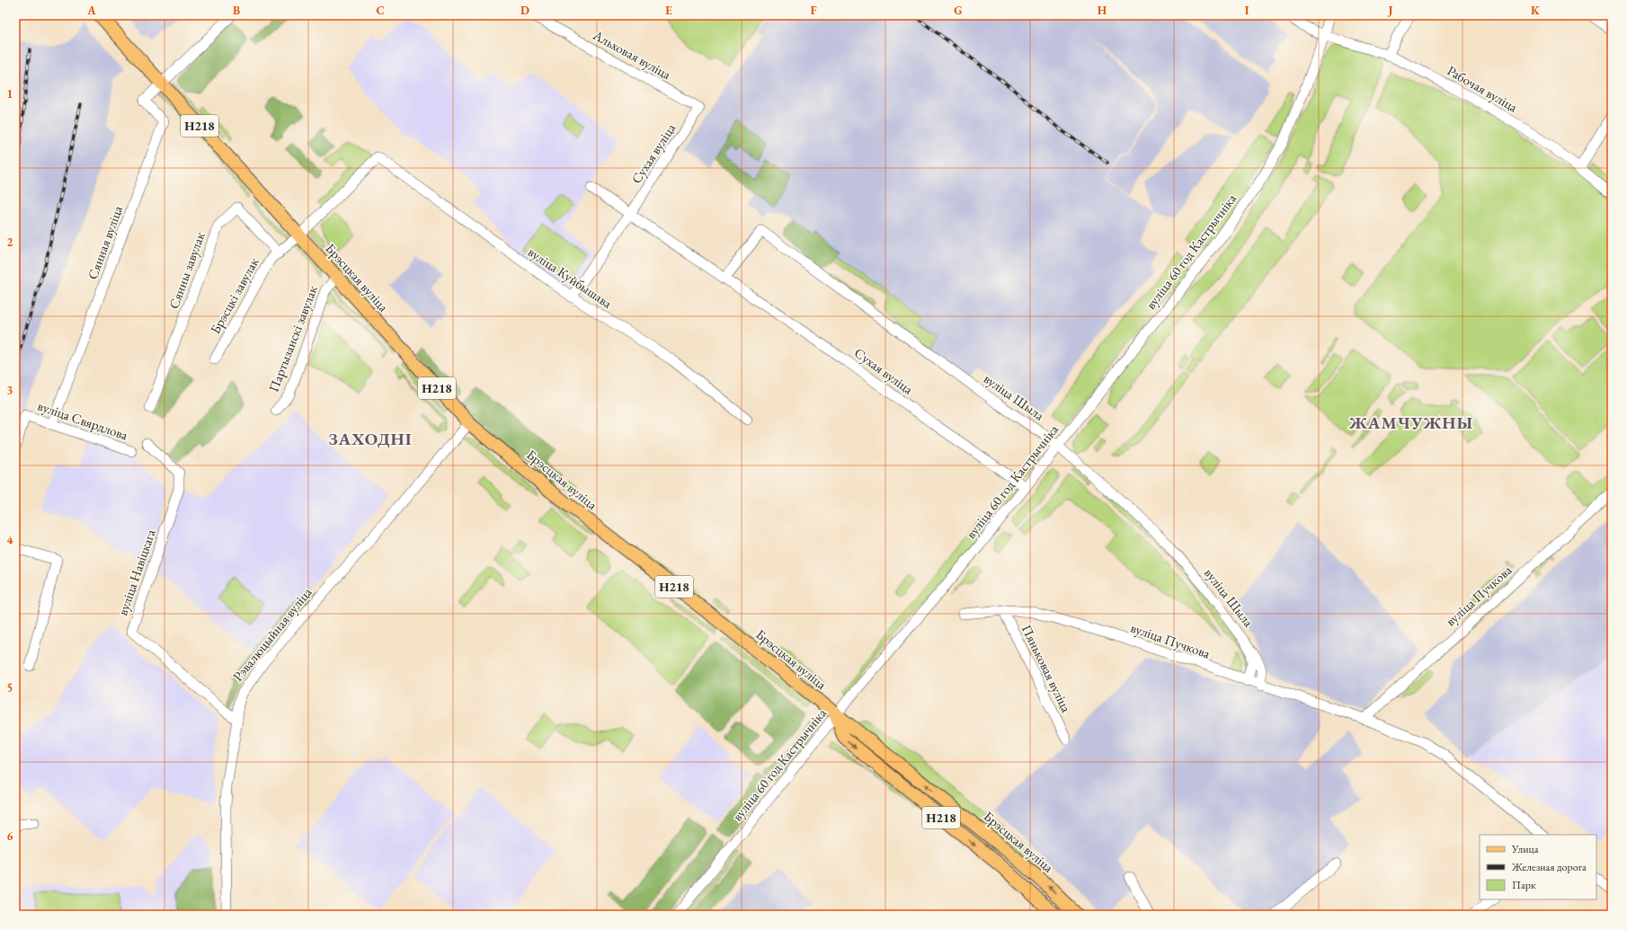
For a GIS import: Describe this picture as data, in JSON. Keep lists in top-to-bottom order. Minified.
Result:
{"streets":{"main road":["Н218","Брэсцкая вуліца"],"street":["Альховая вуліца","Рабочая вуліца","Сухая вуліца","Сянная вуліца","вуліца 60 год Кастрычніка","Сянны завулак","вуліца Куйбышава","Брэсцкі завулак","Партызанскі завулак","вуліца Шыла","вуліца Свярдлова","вуліца Навіцкага","вуліца Пучкова","Рэвалюцыйная вуліца","Пяньковая вуліца"]},"crossings":[["Альховая вуліца","Сухая вуліца"],["Рабочая вуліца","вуліца 60 год Кастрычніка"],["Н218","вуліца 60 год Кастрычніка"],["Н218","Брэсцкая вуліца"],["Сухая вуліца","вуліца 60 год Кастрычніка"],["Сухая вуліца","вуліца Куйбышава"],["Сухая вуліца","вуліца Шыла"],["Сянная вуліца","Брэсцкая вуліца"],["Сянная вуліца","вуліца Свярдлова"],["вуліца 60 год Кастрычніка","Брэсцкая вуліца"],["вуліца 60 год Кастрычніка","вуліца Шыла"],["Сянны завулак","Брэсцкі завулак"],["Брэсцкая вуліца","вуліца Куйбышава"],["Брэсцкая вуліца","Брэсцкі завулак"],["Брэсцкая вуліца","Партызанскі завулак"],["Брэсцкая вуліца","Рэвалюцыйная вуліца"],["вуліца Куйбышава","Брэсцкі завулак"],["вуліца Шыла","вуліца Пучкова"],["вуліца Навіцкага","Рэвалюцыйная вуліца"],["вуліца Пучкова","Пяньковая вуліца"]],"districts":["ЖАМЧУЖНЫ","ЗАХОДНІ"],"legend":["Улица","Железная дорога","Парк"],"grid":{"columns":["A","B","C","D","E","F","G","H","I","J","K"],"rows":["1","2","3","4","5","6"]}}
